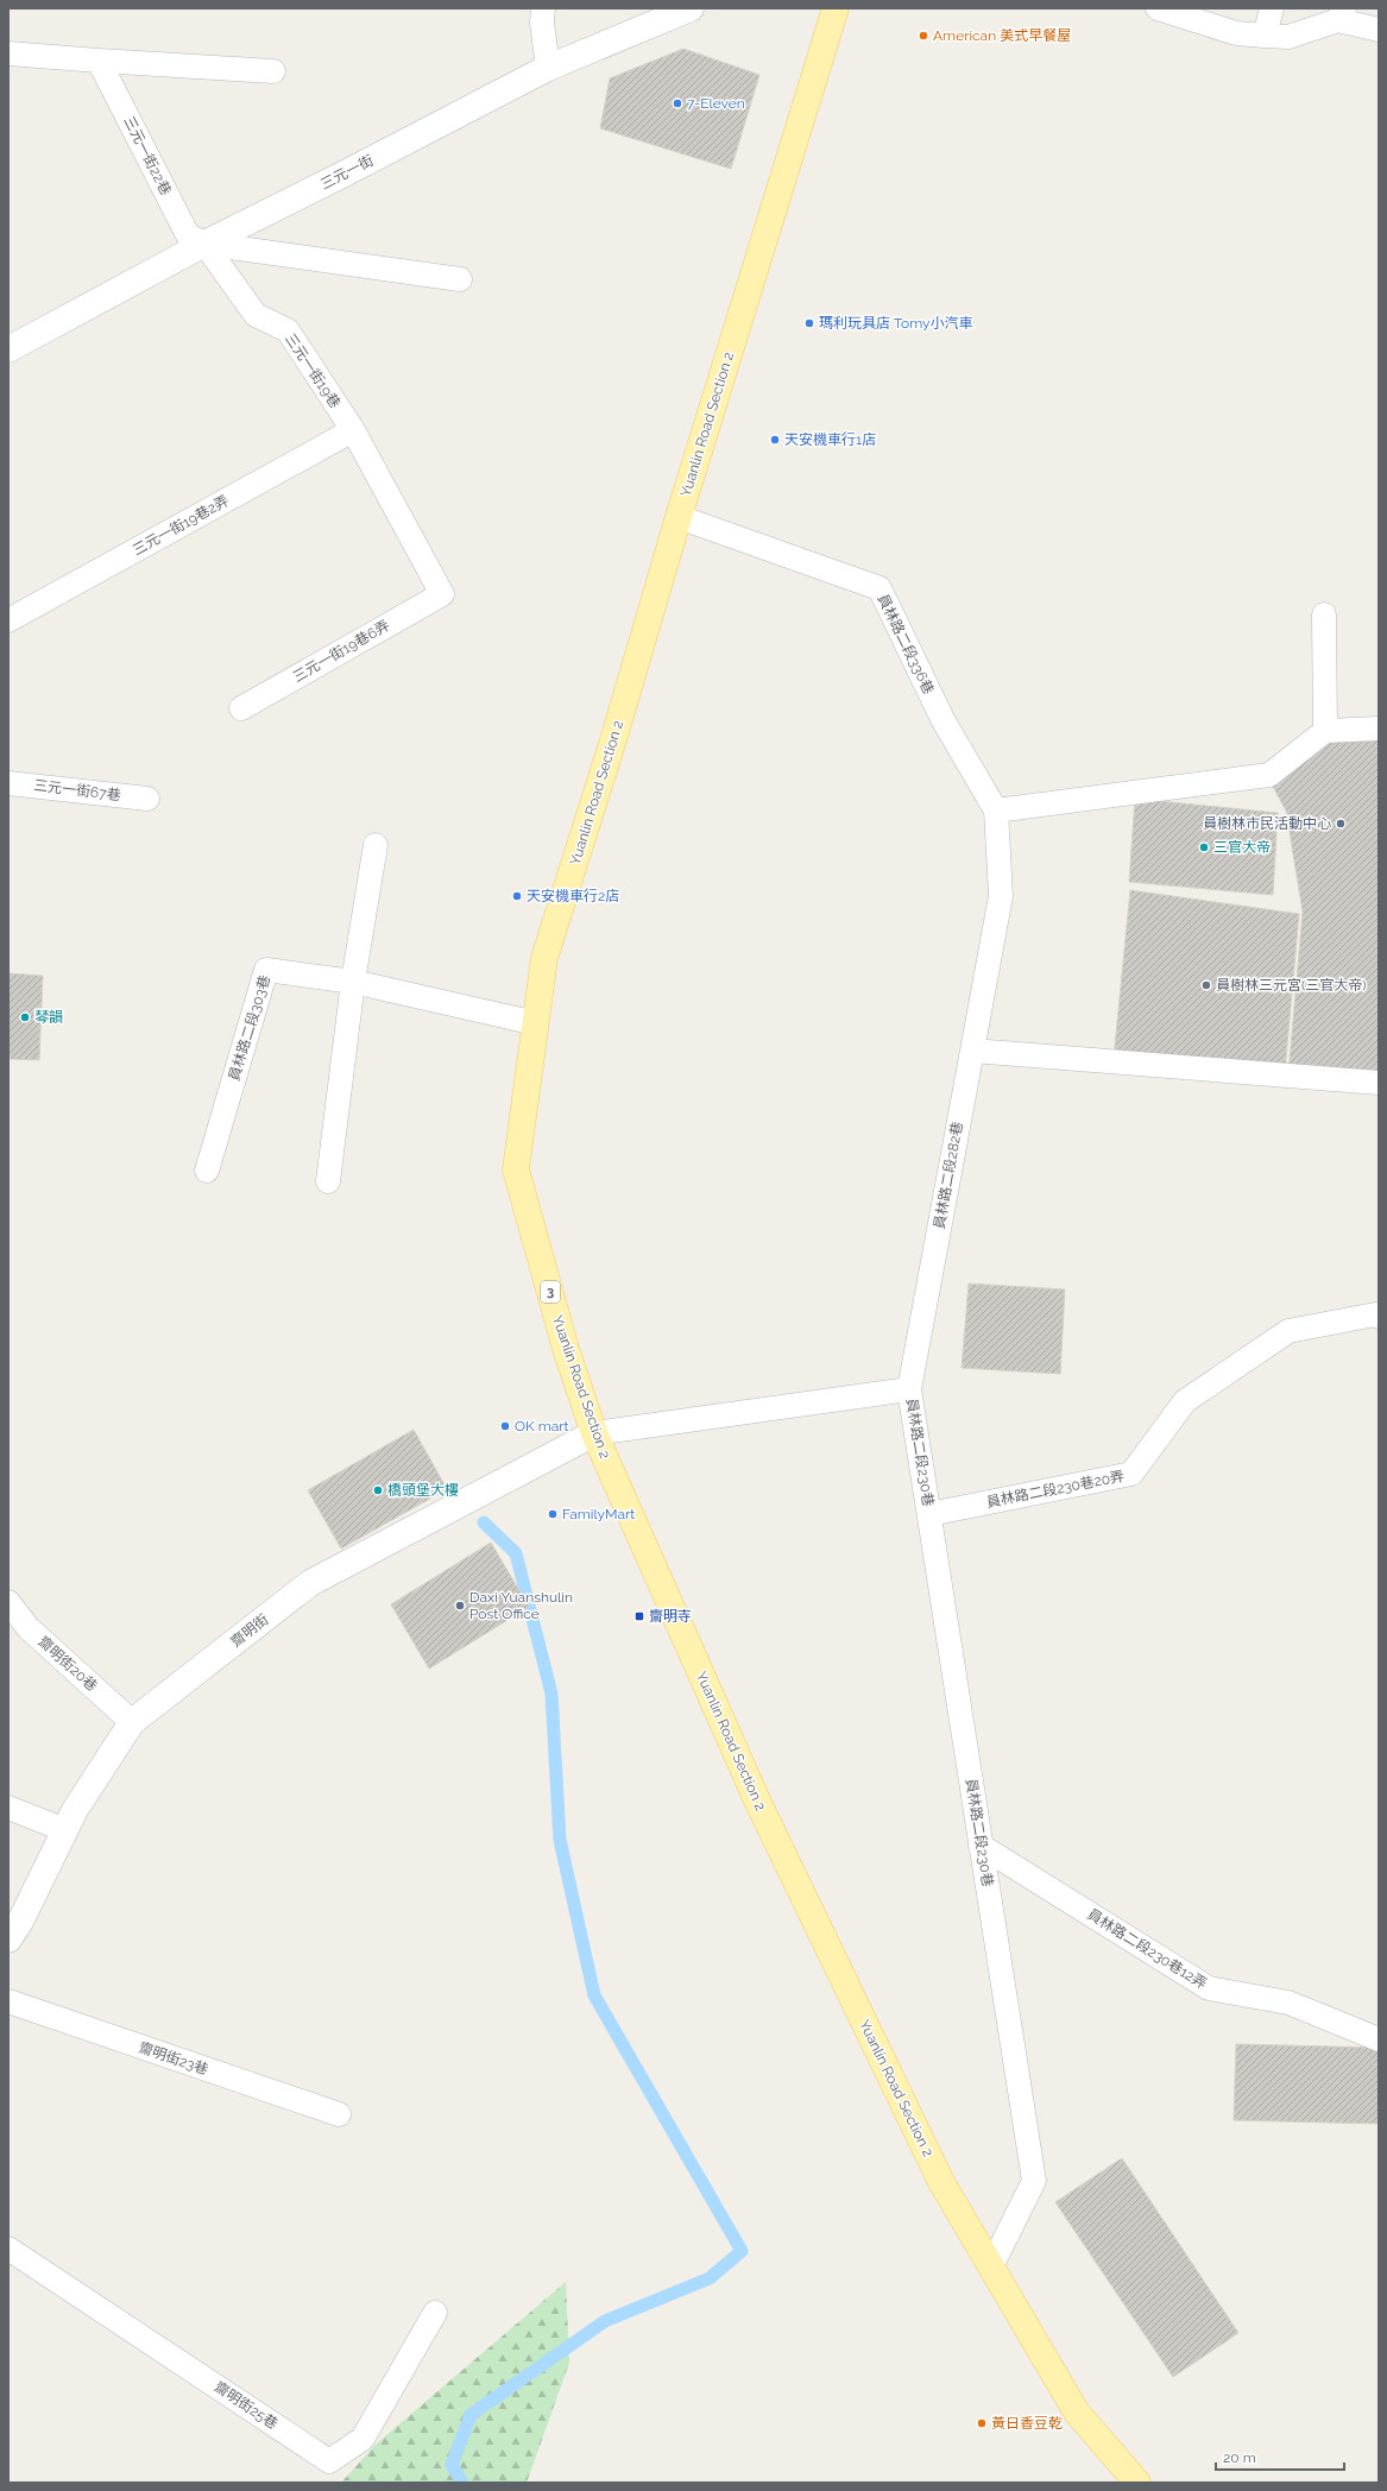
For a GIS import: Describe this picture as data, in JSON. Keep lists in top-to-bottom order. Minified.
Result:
{"streets":{"main road":["Yuanlin Road Section 2","3"],"street":["三元一街","齋明街"],"lane":["三元一街22巷","三元一街19巷","三元一街19巷2弄","員林路二段336巷","三元一街19巷6弄","三元一街67巷","員林路二段303巷","員林路二段282巷","員林路二段230巷","員林路二段230巷20弄","齋明街20巷","員林路二段230巷12弄","齋明街23巷","齋明街25巷"]},"crossings":[["三元一街22巷","三元一街"],["三元一街22巷","三元一街19巷"],["三元一街","三元一街19巷"],["三元一街19巷","三元一街19巷2弄"],["三元一街19巷","三元一街19巷6弄"],["Yuanlin Road Section 2","員林路二段336巷"],["Yuanlin Road Section 2","員林路二段303巷"],["Yuanlin Road Section 2","員林路二段230巷"],["Yuanlin Road Section 2","齋明街"],["員林路二段336巷","員林路二段282巷"],["員林路二段282巷","員林路二段230巷"],["員林路二段230巷","員林路二段230巷20弄"],["員林路二段230巷","員林路二段230巷12弄"],["齋明街","齋明街20巷"]],"places":{"other":["American 美式早餐屋","7-Eleven","瑪利玩具店 Tomy小汽車","天安機車行1店","員樹林市民活動中心","三官大帝","天安機車行2店","員樹林三元宮(三官大帝)","琴韻","OK mart","橋頭堡大樓","FamilyMart","Daxi Yuanshulin Post Office","黃日香豆乾"],"transit":["齋明寺"]},"scale_bar":"20 m"}
